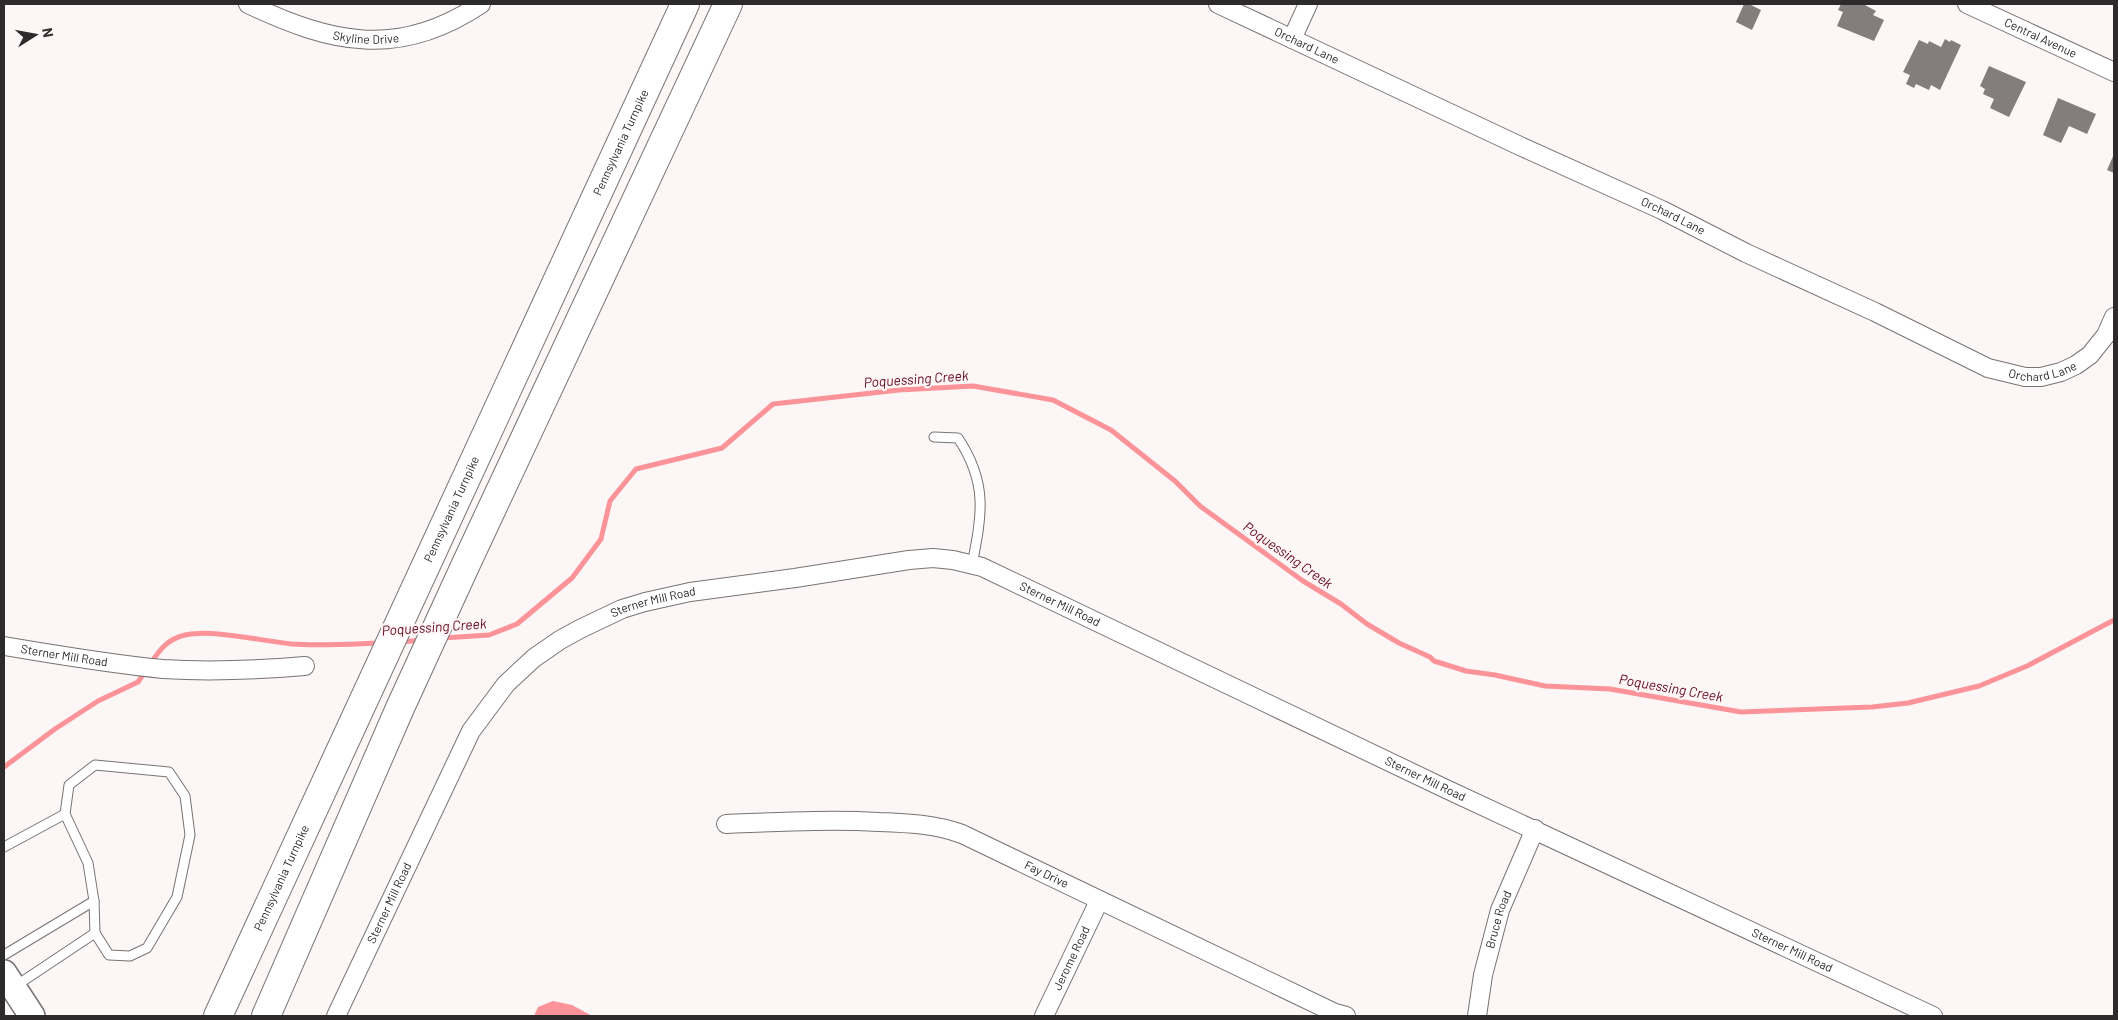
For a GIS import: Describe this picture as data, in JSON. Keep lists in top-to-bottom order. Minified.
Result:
{"streets":{"highway":["Pennsylvania Turnpike"],"street":["Skyline Drive","Central Avenue","Orchard Lane","Sterner Mill Road","Fay Drive","Bruce Road","Jerome Road"]},"crossings":[["Sterner Mill Road","Bruce Road"],["Fay Drive","Jerome Road"]],"water":["Poquessing Creek"],"north":"right"}
